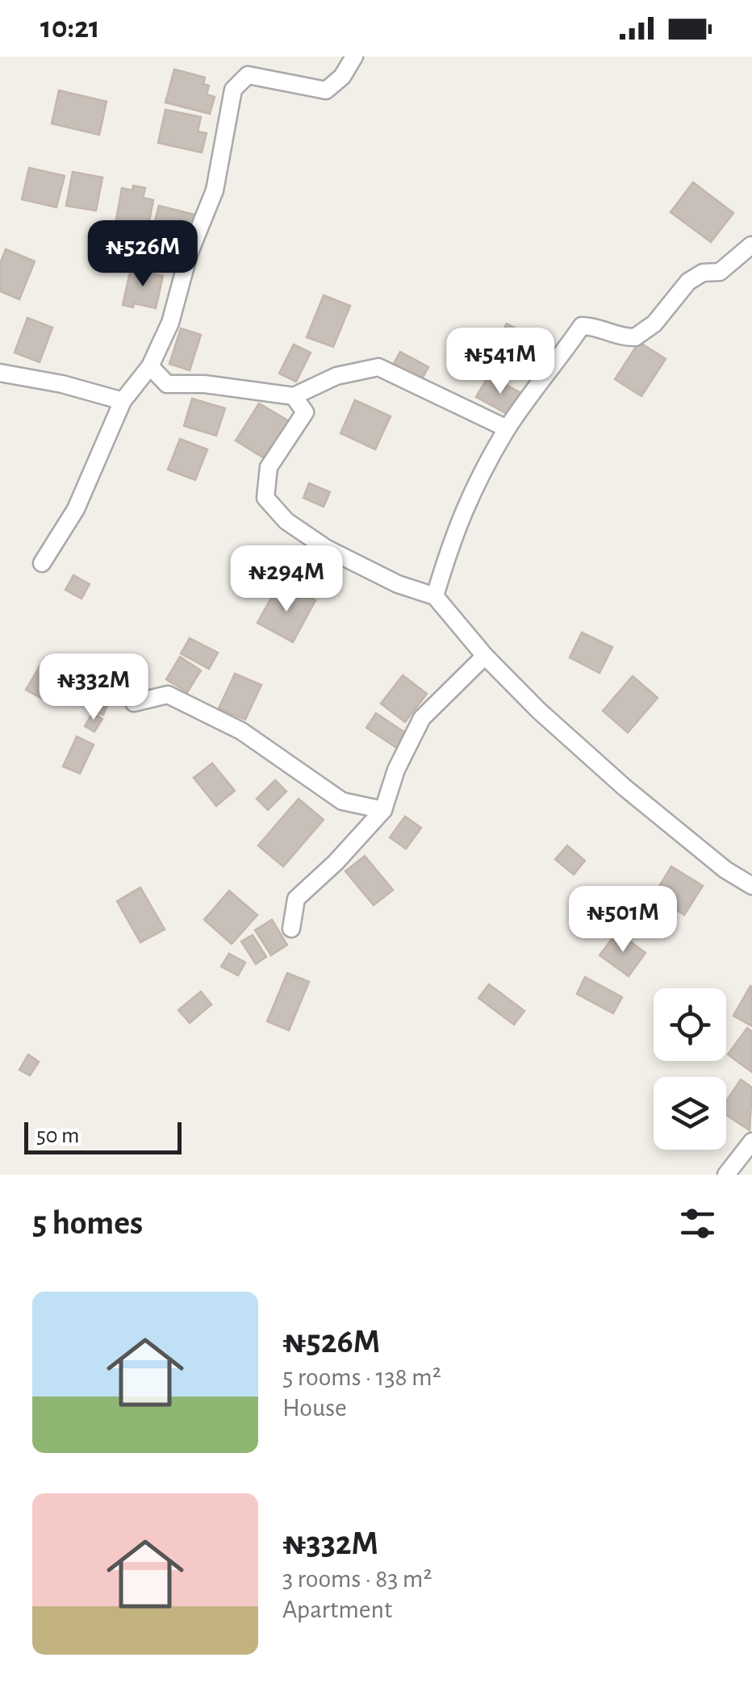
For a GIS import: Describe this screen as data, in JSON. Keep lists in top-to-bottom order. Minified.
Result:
{"scale_bar":"50 m","page":{"status":"10:21","price":["₦526M","₦541M","₦294M","₦332M","₦501M"],"scale":"50 m","heading":"5 homes","list":[{"name":"₦526M","note":"5 rooms · 138 m² · House"},{"name":"₦332M","note":"3 rooms · 83 m² · Apartment"}]}}
